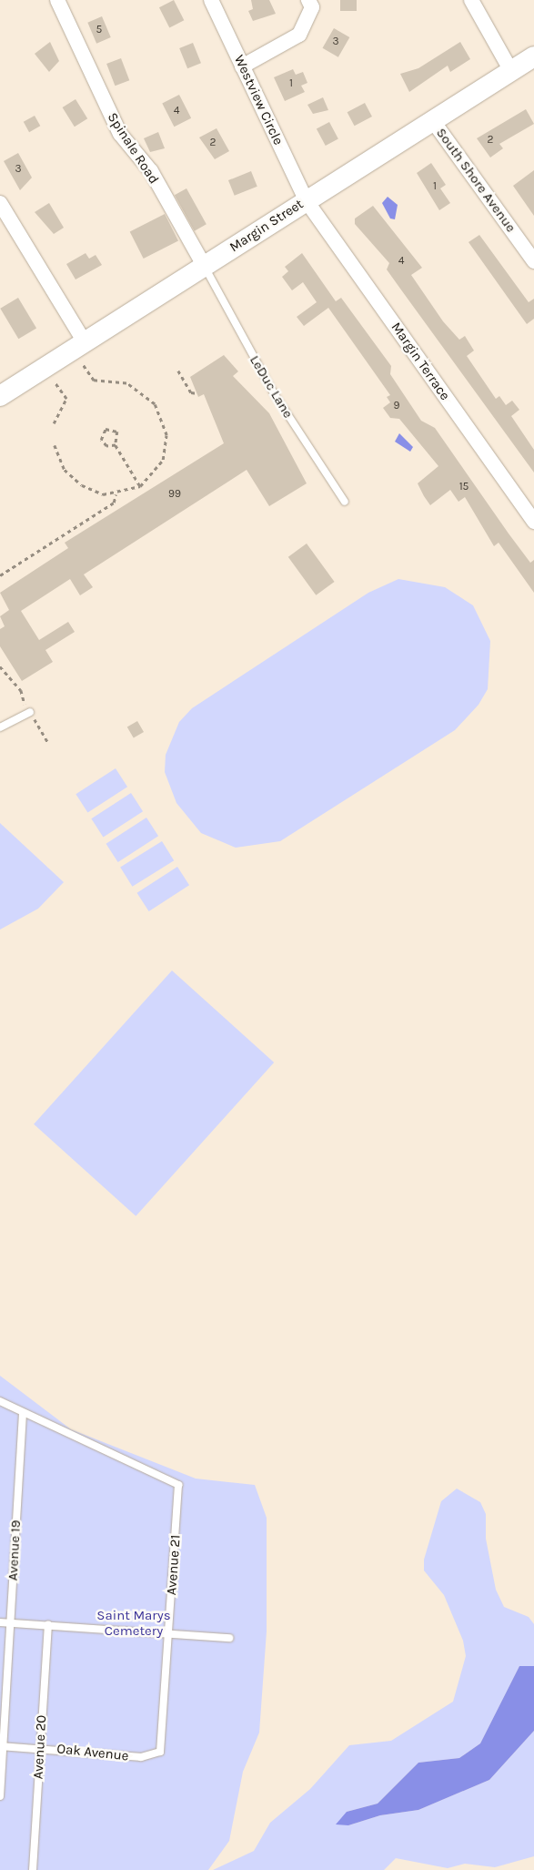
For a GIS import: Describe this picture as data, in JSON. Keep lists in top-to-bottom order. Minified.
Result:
{"streets":{"main road":["Margin Street"],"street":["Westview Circle","Spinale Road","South Shore Avenue","Margin Terrace"],"lane":["LeDuc Lane","Avenue 19","Avenue 21","Avenue 20","Oak Avenue"]},"crossings":[["Westview Circle","Margin Street"],["Westview Circle","Margin Terrace"],["Spinale Road","Margin Street"],["Spinale Road","LeDuc Lane"],["South Shore Avenue","Margin Street"],["Margin Street","Margin Terrace"],["Margin Street","LeDuc Lane"],["Avenue 19","Avenue 21"],["Avenue 19","Oak Avenue"],["Avenue 21","Oak Avenue"],["Avenue 20","Oak Avenue"]],"parks":["Saint Marys Cemetery"],"house_numbers":["5","3","1","4","2","2","3","1","4","9","15","99"]}
